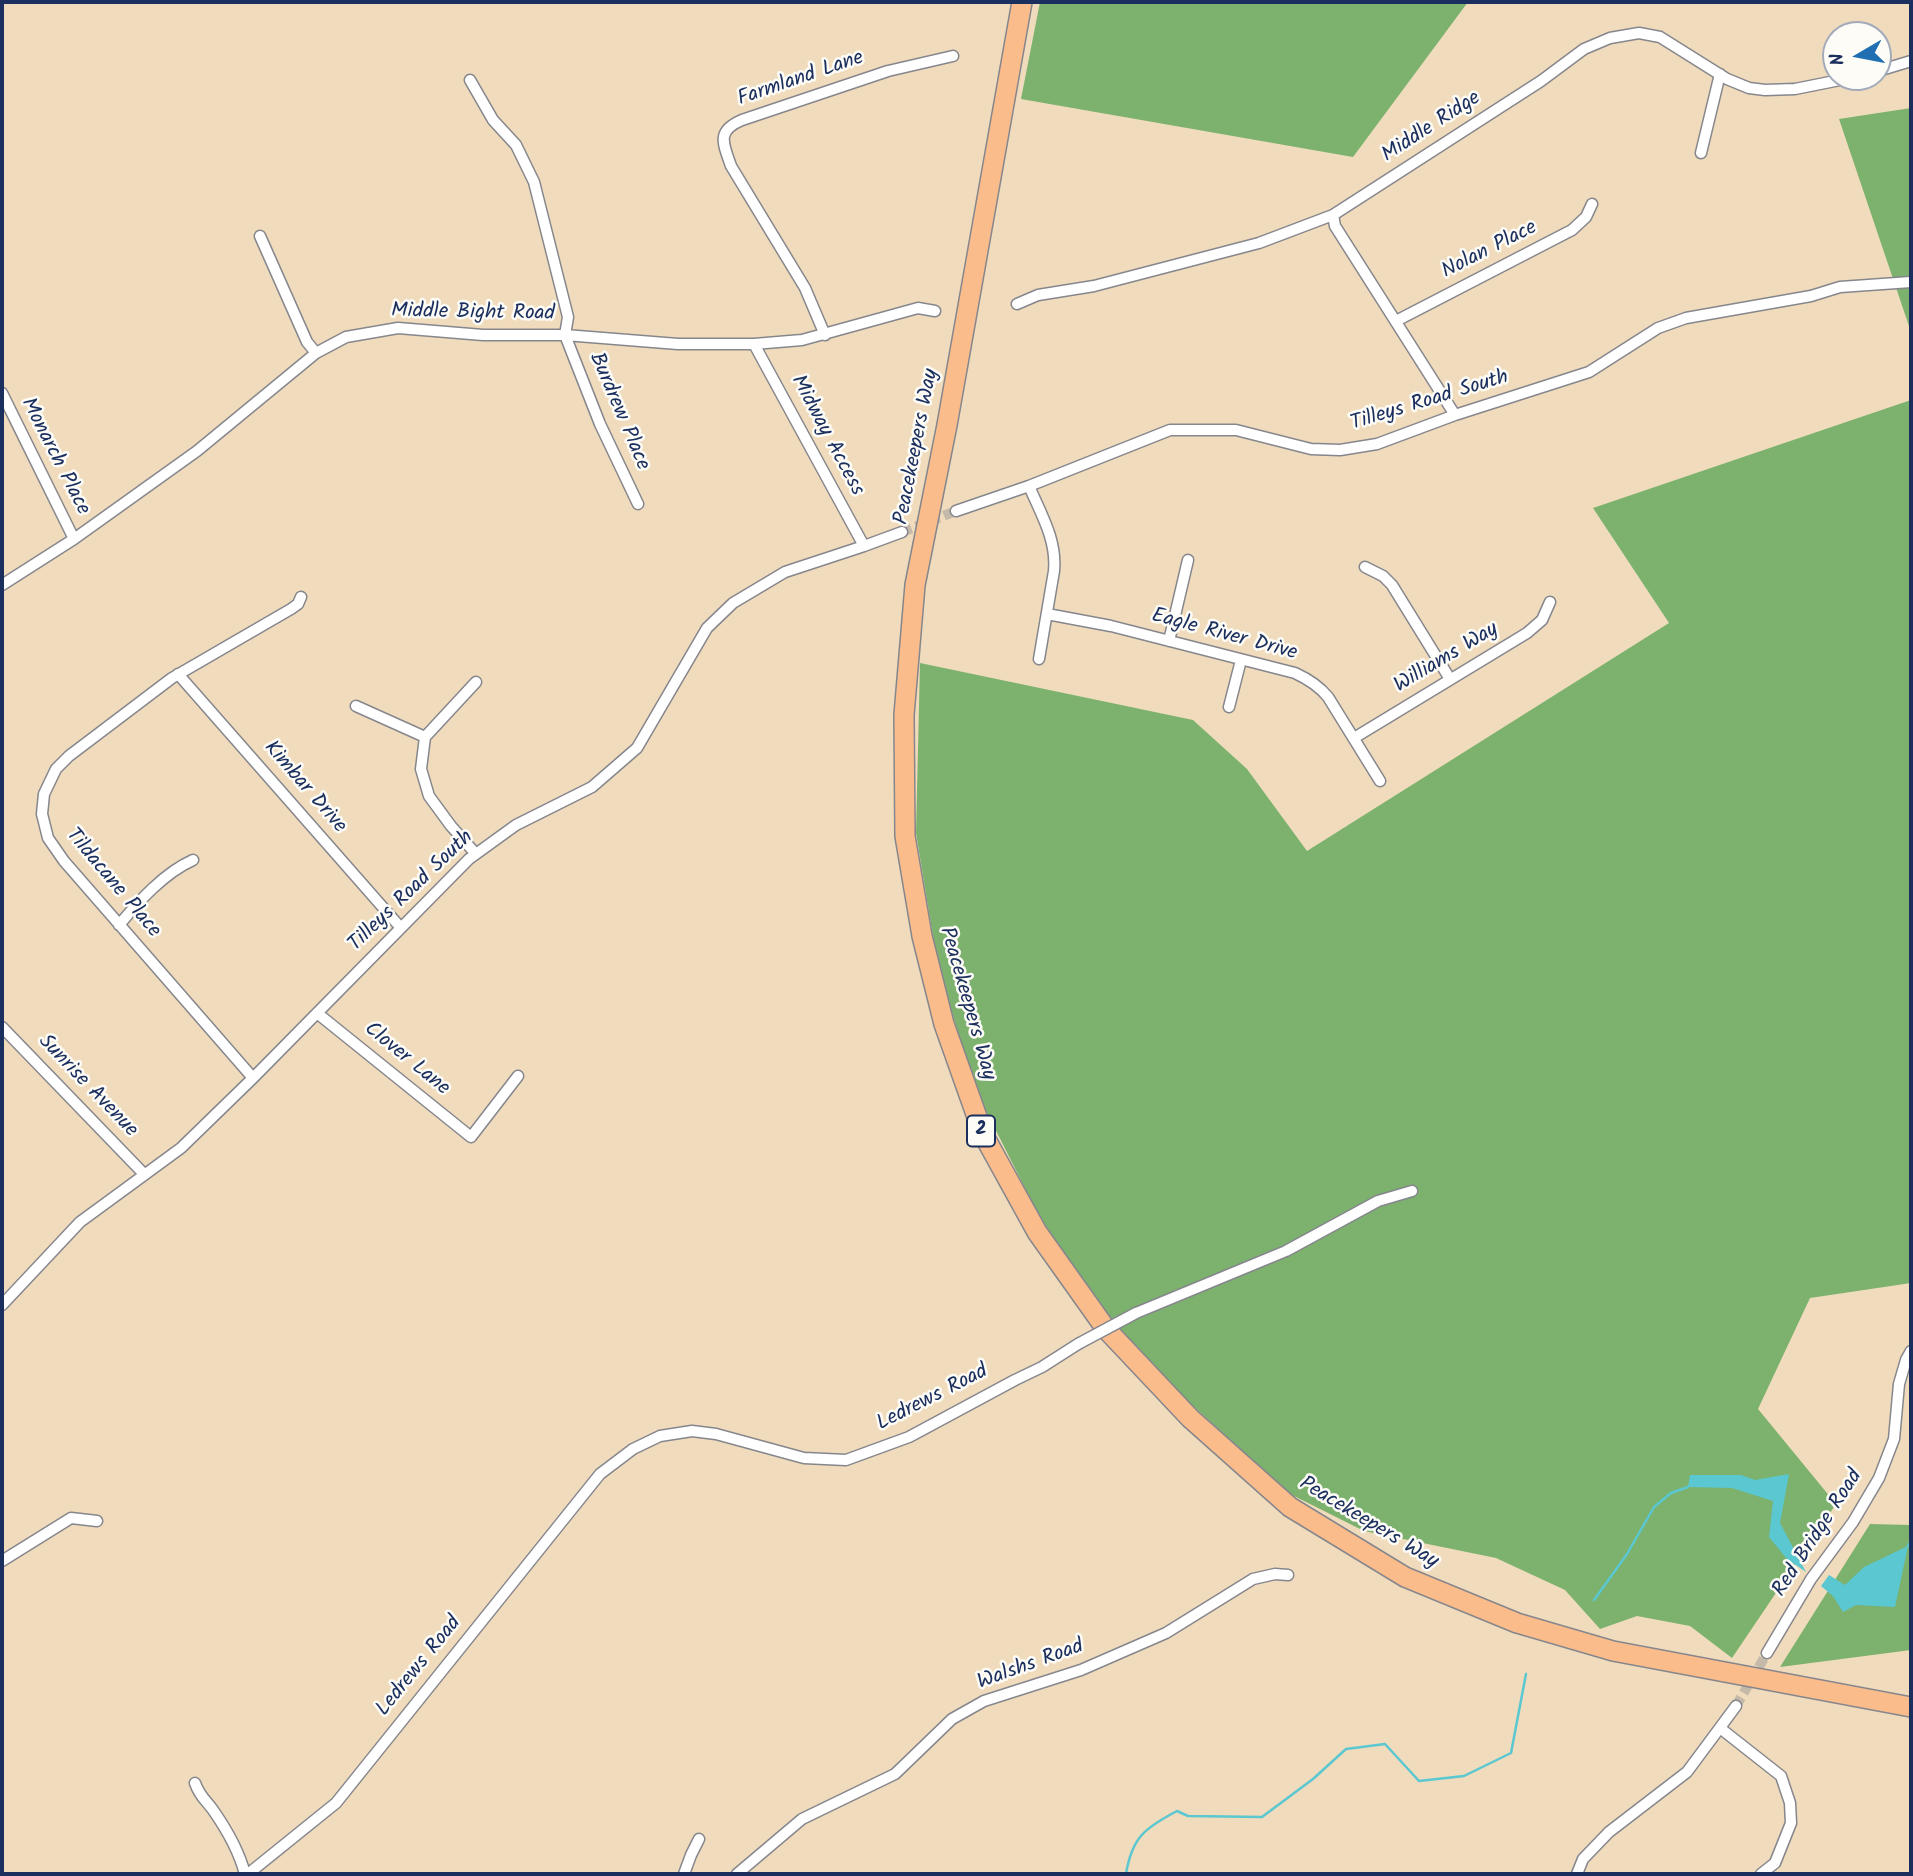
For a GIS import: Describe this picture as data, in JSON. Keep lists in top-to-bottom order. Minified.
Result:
{"streets":{"highway":["Peacekeepers Way","2"],"street":["Farmland Lane","Middle Ridge","Nolan Place","Middle Bight Road","Tilleys Road South","Burdrew Place","Midway Access","Monarch Place","Eagle River Drive","Williams Way","Kimbar Drive","Tildacane Place","Clover Lane","Sunrise Avenue","Ledrews Road","Red Bridge Road","Walshs Road"]},"crossings":[["Farmland Lane","Middle Bight Road"],["Middle Bight Road","Burdrew Place"],["Middle Bight Road","Midway Access"],["Middle Bight Road","Monarch Place"],["Tilleys Road South","Midway Access"],["Tilleys Road South","Kimbar Drive"],["Tilleys Road South","Tildacane Place"],["Tilleys Road South","Clover Lane"],["Tilleys Road South","Sunrise Avenue"],["Eagle River Drive","Williams Way"],["Kimbar Drive","Tildacane Place"]],"north":"left"}
